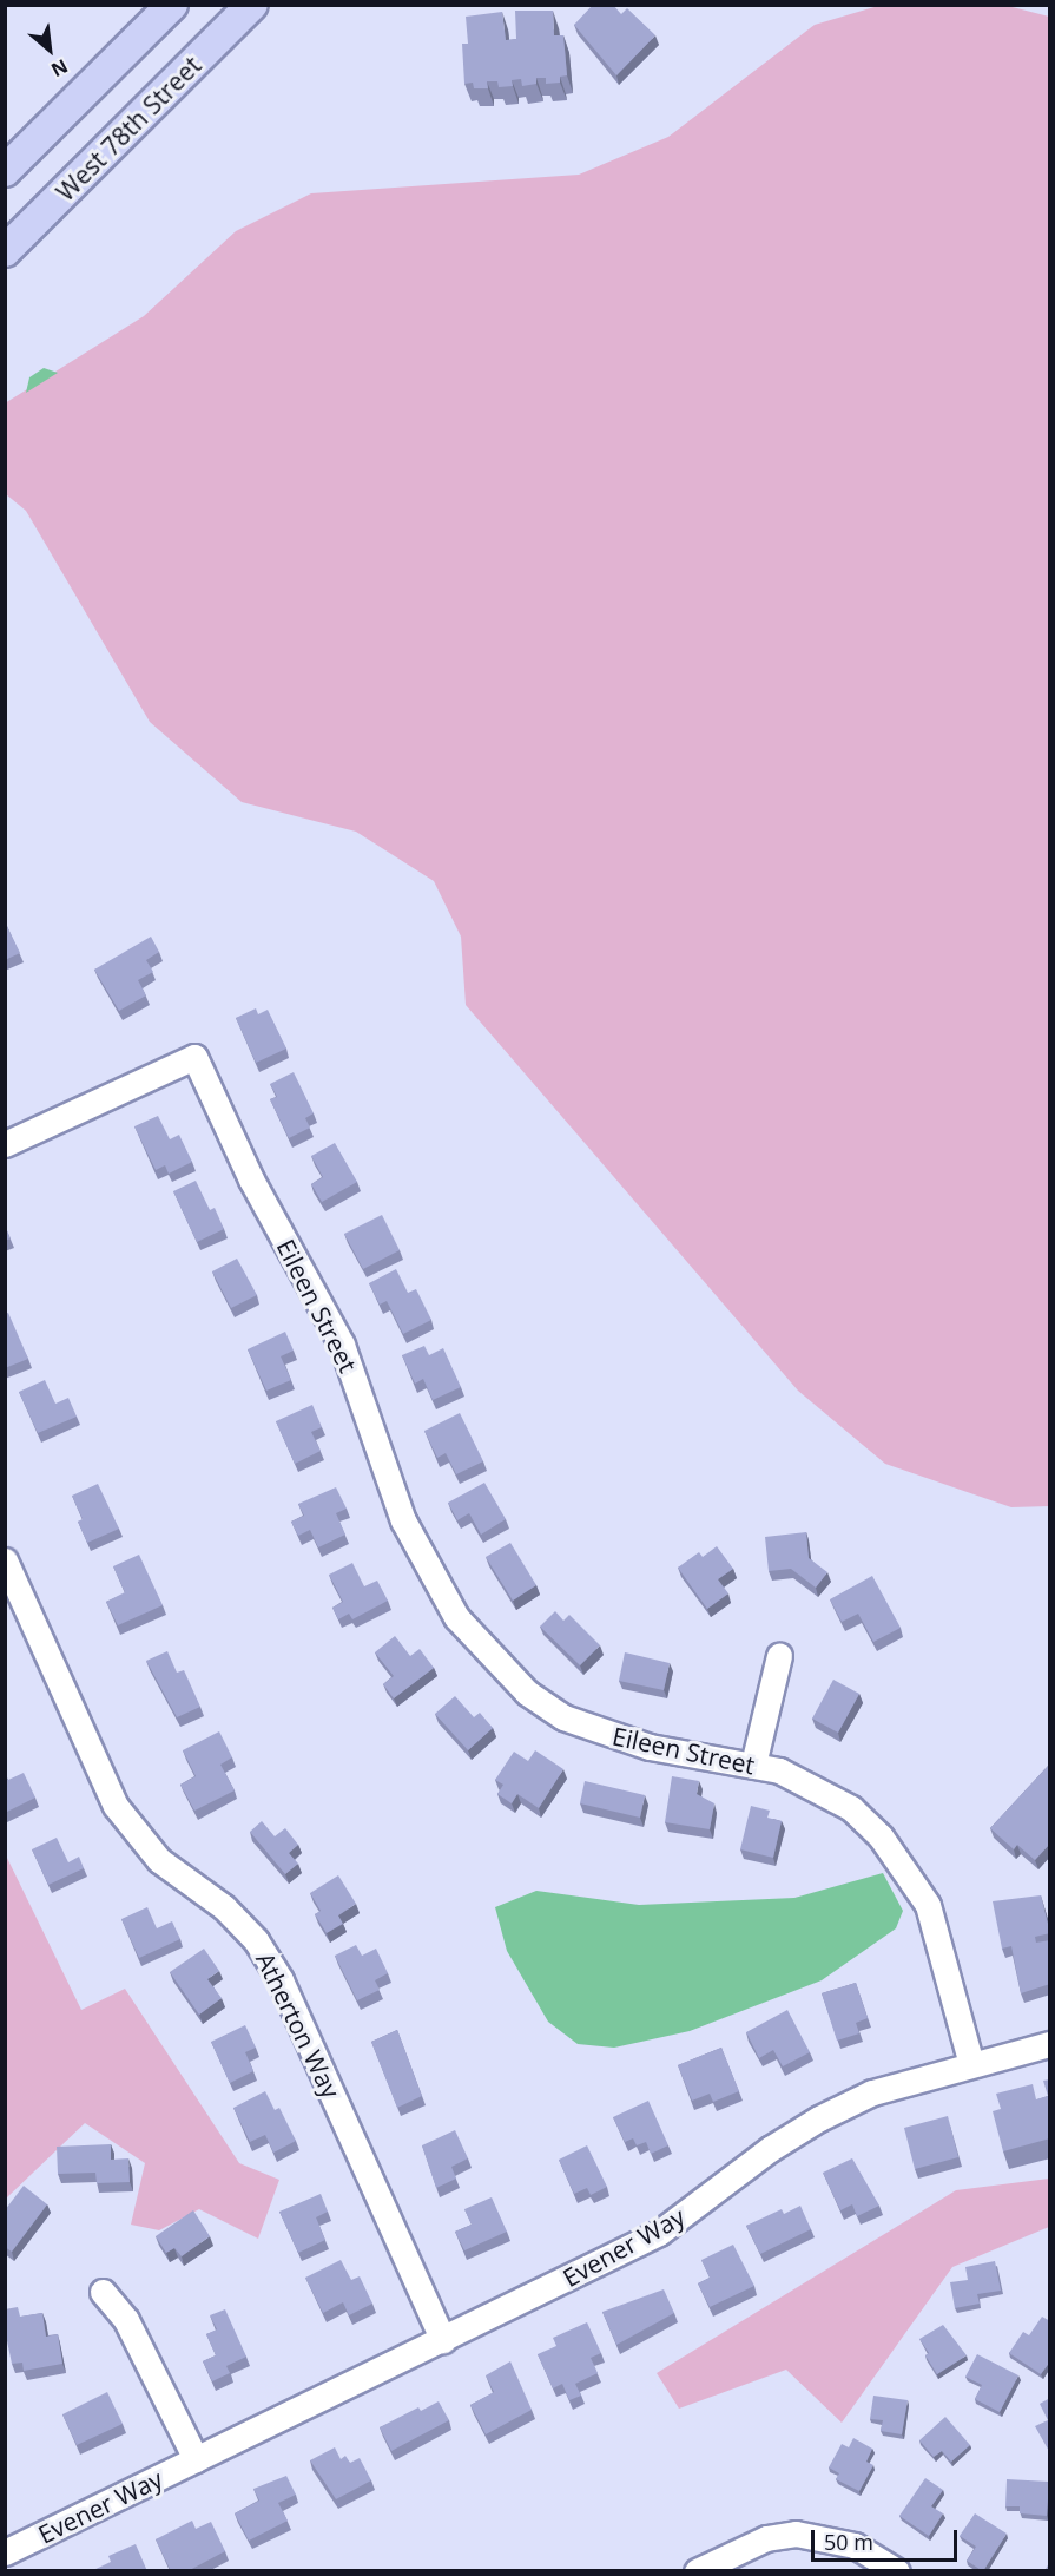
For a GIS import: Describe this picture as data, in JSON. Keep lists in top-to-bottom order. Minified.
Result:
{"streets":{"main road":["West 78th Street"],"street":["Eileen Street","Atherton Way","Evener Way"]},"crossings":[["Eileen Street","Evener Way"],["Atherton Way","Evener Way"]],"scale_bar":"50 m","north":"bottom right"}
